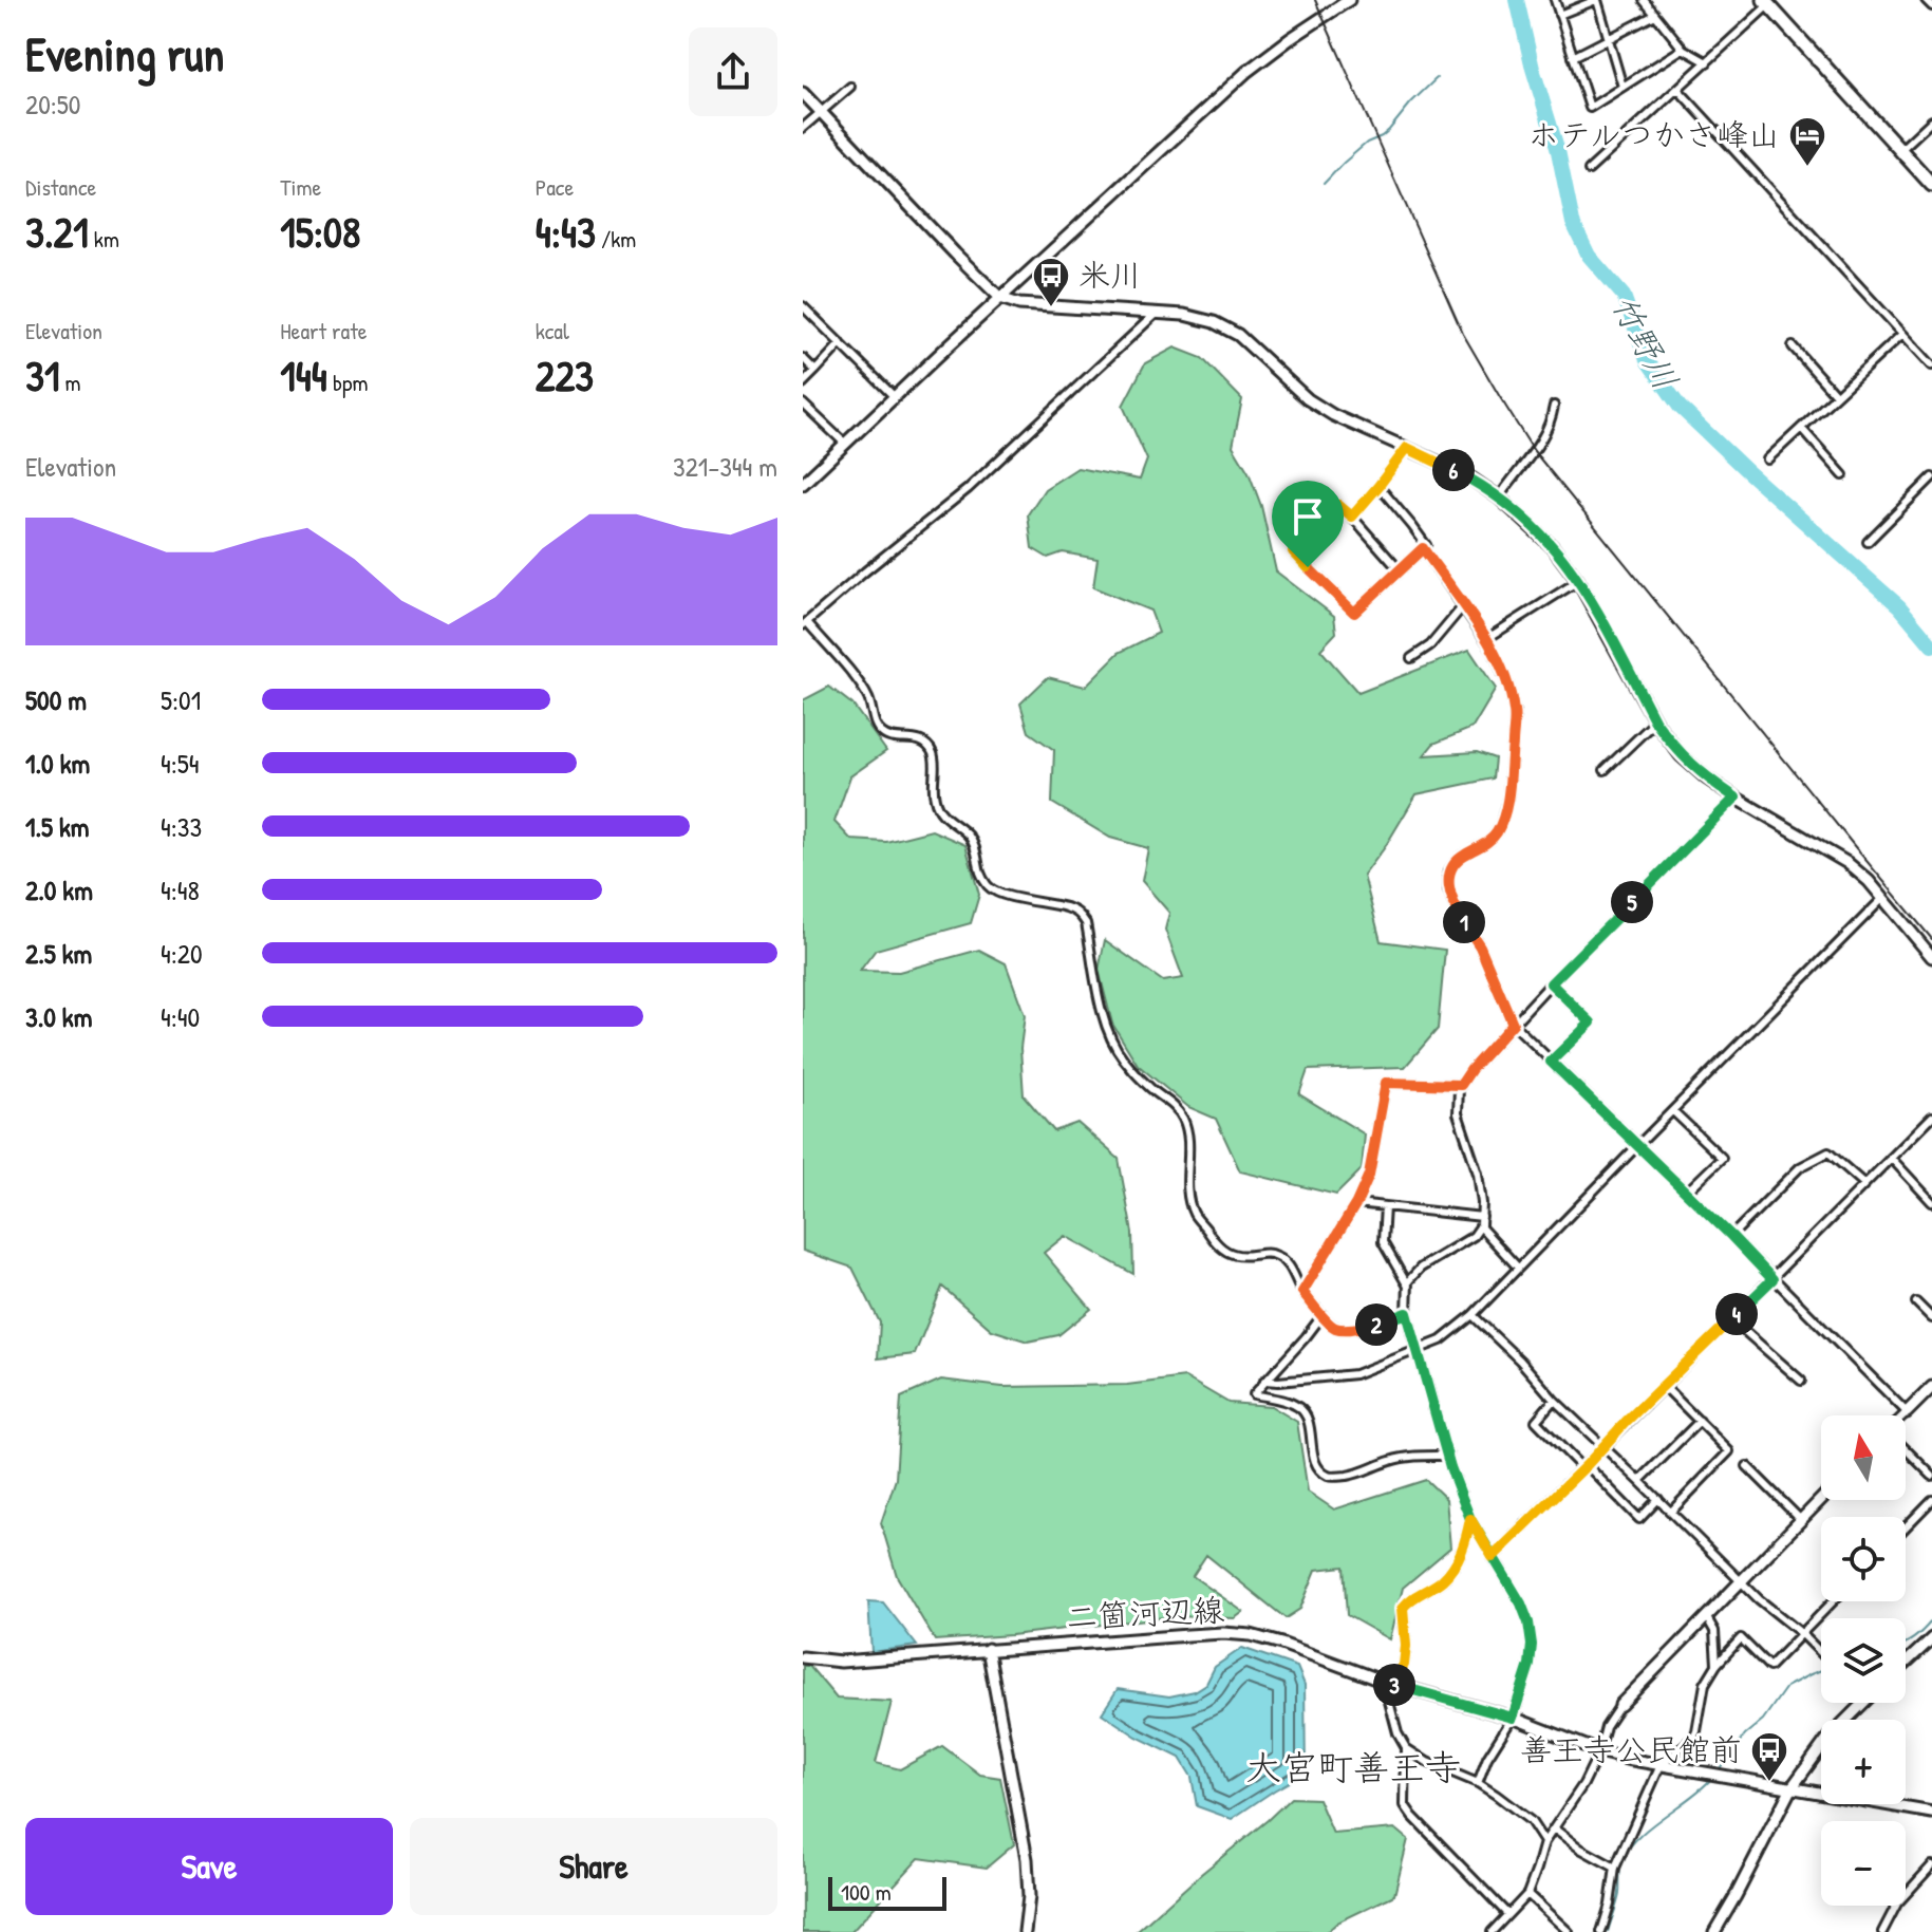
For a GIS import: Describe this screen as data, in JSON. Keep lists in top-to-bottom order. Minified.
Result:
{"streets":{"street":["二箇河辺線"]},"districts":["大宮町善王寺"],"water":["竹野川"],"places":{"hotel":["ホテルつかさ峰山"],"bus stop":["米川","善王寺公民館前"]},"scale_bar":"100 m","north":"top","page":{"heading":["Evening run","20:50"],"stats":[["Distance","3.21 km"],["Time","15:08"],["Pace","4:43 /km"],["Elevation","31 m"],["Heart rate","144 bpm"],["kcal","223"]],"chart":["Elevation","321–344 m"],"pins":["6","5","1","4","2","3"],"list":[{"name":"500 m","note":"5:01"},{"name":"1.0 km","note":"4:54"},{"name":"1.5 km","note":"4:33"},{"name":"2.0 km","note":"4:48"},{"name":"2.5 km","note":"4:20"},{"name":"3.0 km","note":"4:40"}],"map_buttons":["+","−"],"buttons":["Save","Share"],"scale":"100 m"}}
